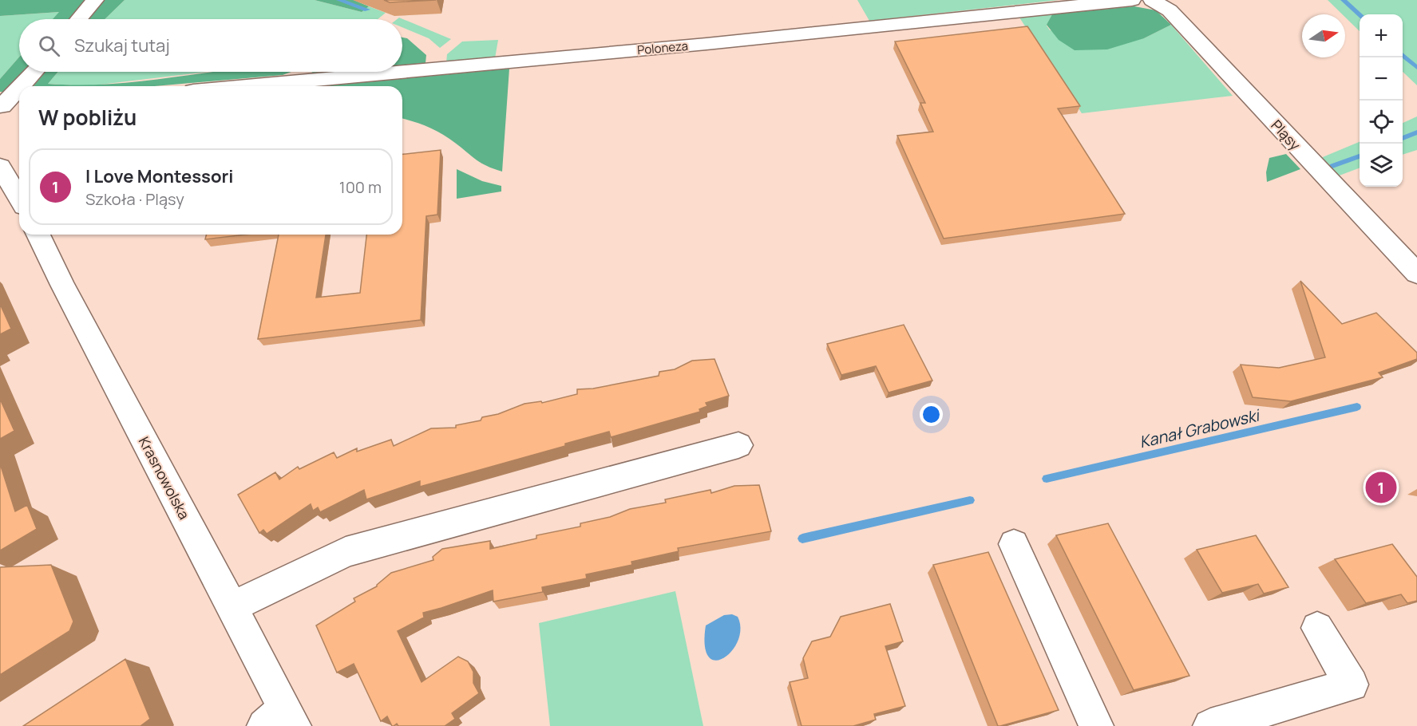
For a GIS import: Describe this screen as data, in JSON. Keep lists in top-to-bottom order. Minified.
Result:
{"streets":{"street":["Poloneza","Pląsy","Krasnowolska"]},"water":["Kanał Grabowski"],"north":"right","page":{"map_buttons":["+","−"],"search":"Szukaj tutaj","heading":"W pobliżu","list":[{"mark":"1","name":"I Love Montessori","note":"Szkoła · Pląsy","value":"100 m"}],"pins":"1"}}
